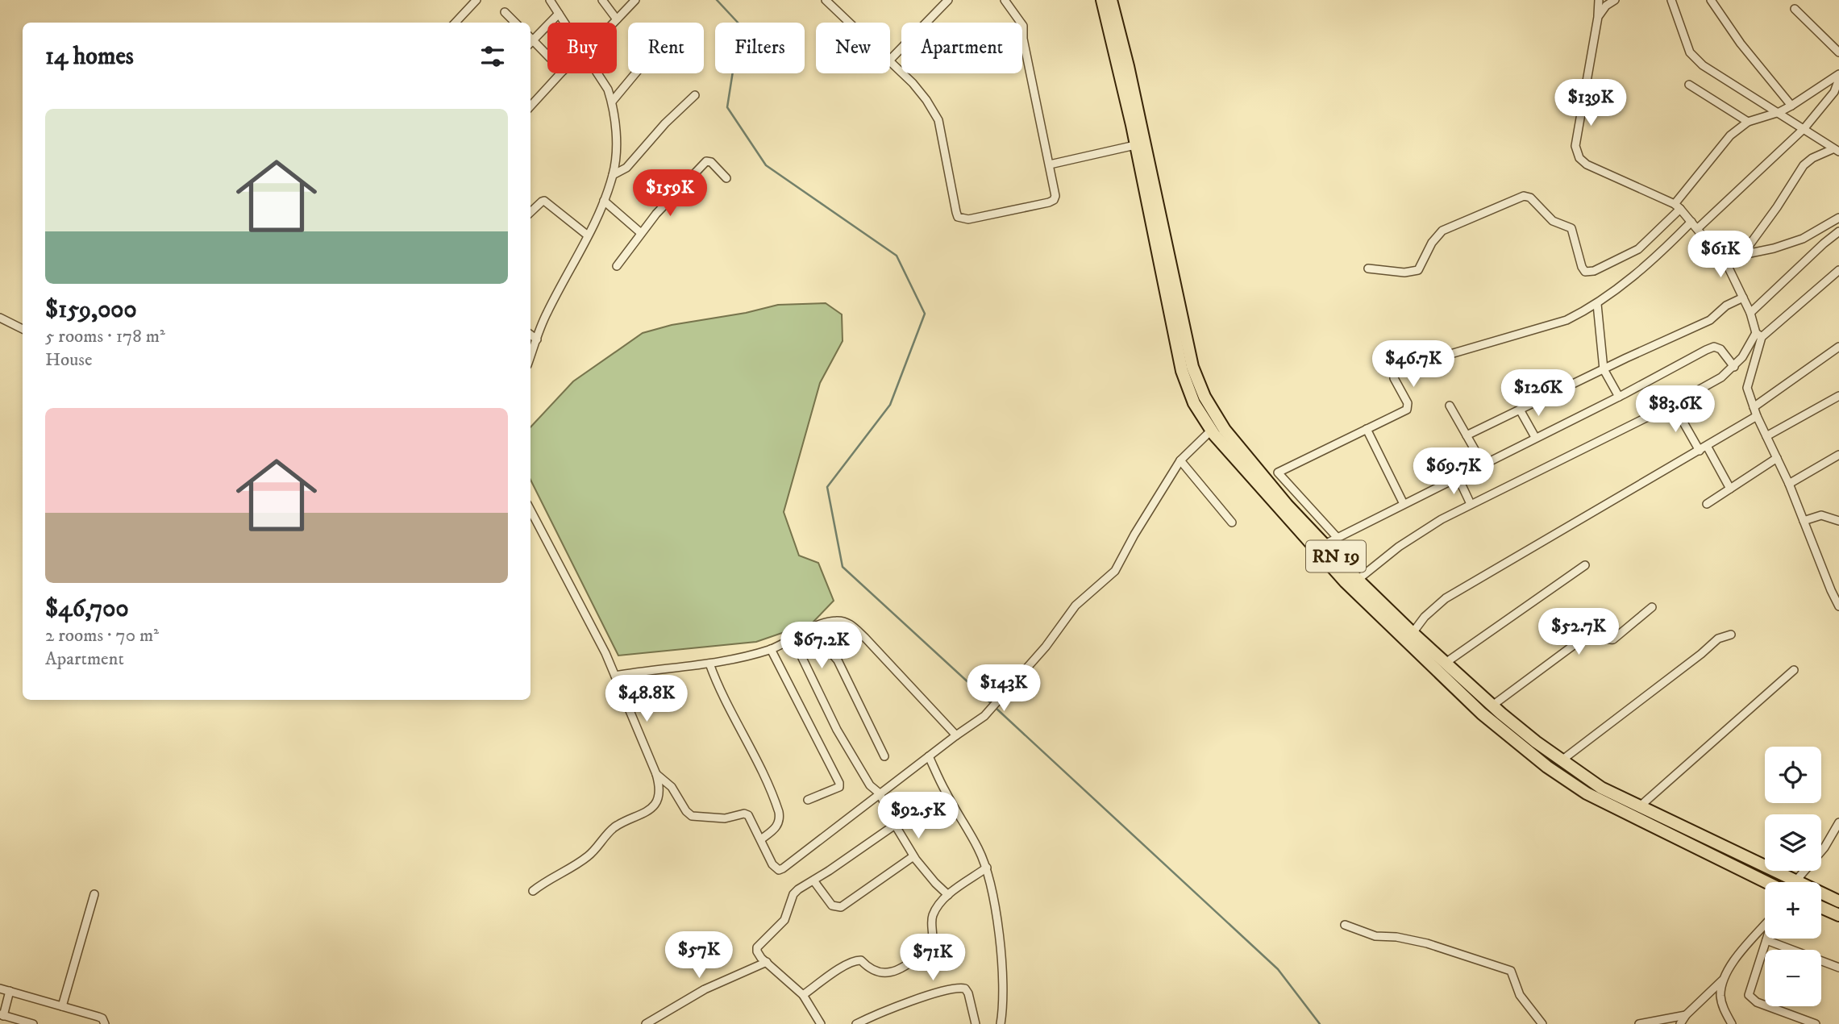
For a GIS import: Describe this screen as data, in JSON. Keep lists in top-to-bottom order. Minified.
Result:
{"streets":{"main road":["RN 19"]},"page":{"chip":["Buy","Rent","Filters","New","Apartment"],"heading":"14 homes","price":["$139K","$159K","$61K","$46.7K","$126K","$83.6K","$69.7K","$52.7K","$67.2K","$143K","$48.8K","$92.5K","$57K","$71K"],"list":[{"name":"$159,000","note":"5 rooms · 178 m² · House"},{"name":"$46,700","note":"2 rooms · 70 m² · Apartment"}],"map_buttons":["+","−"]}}
